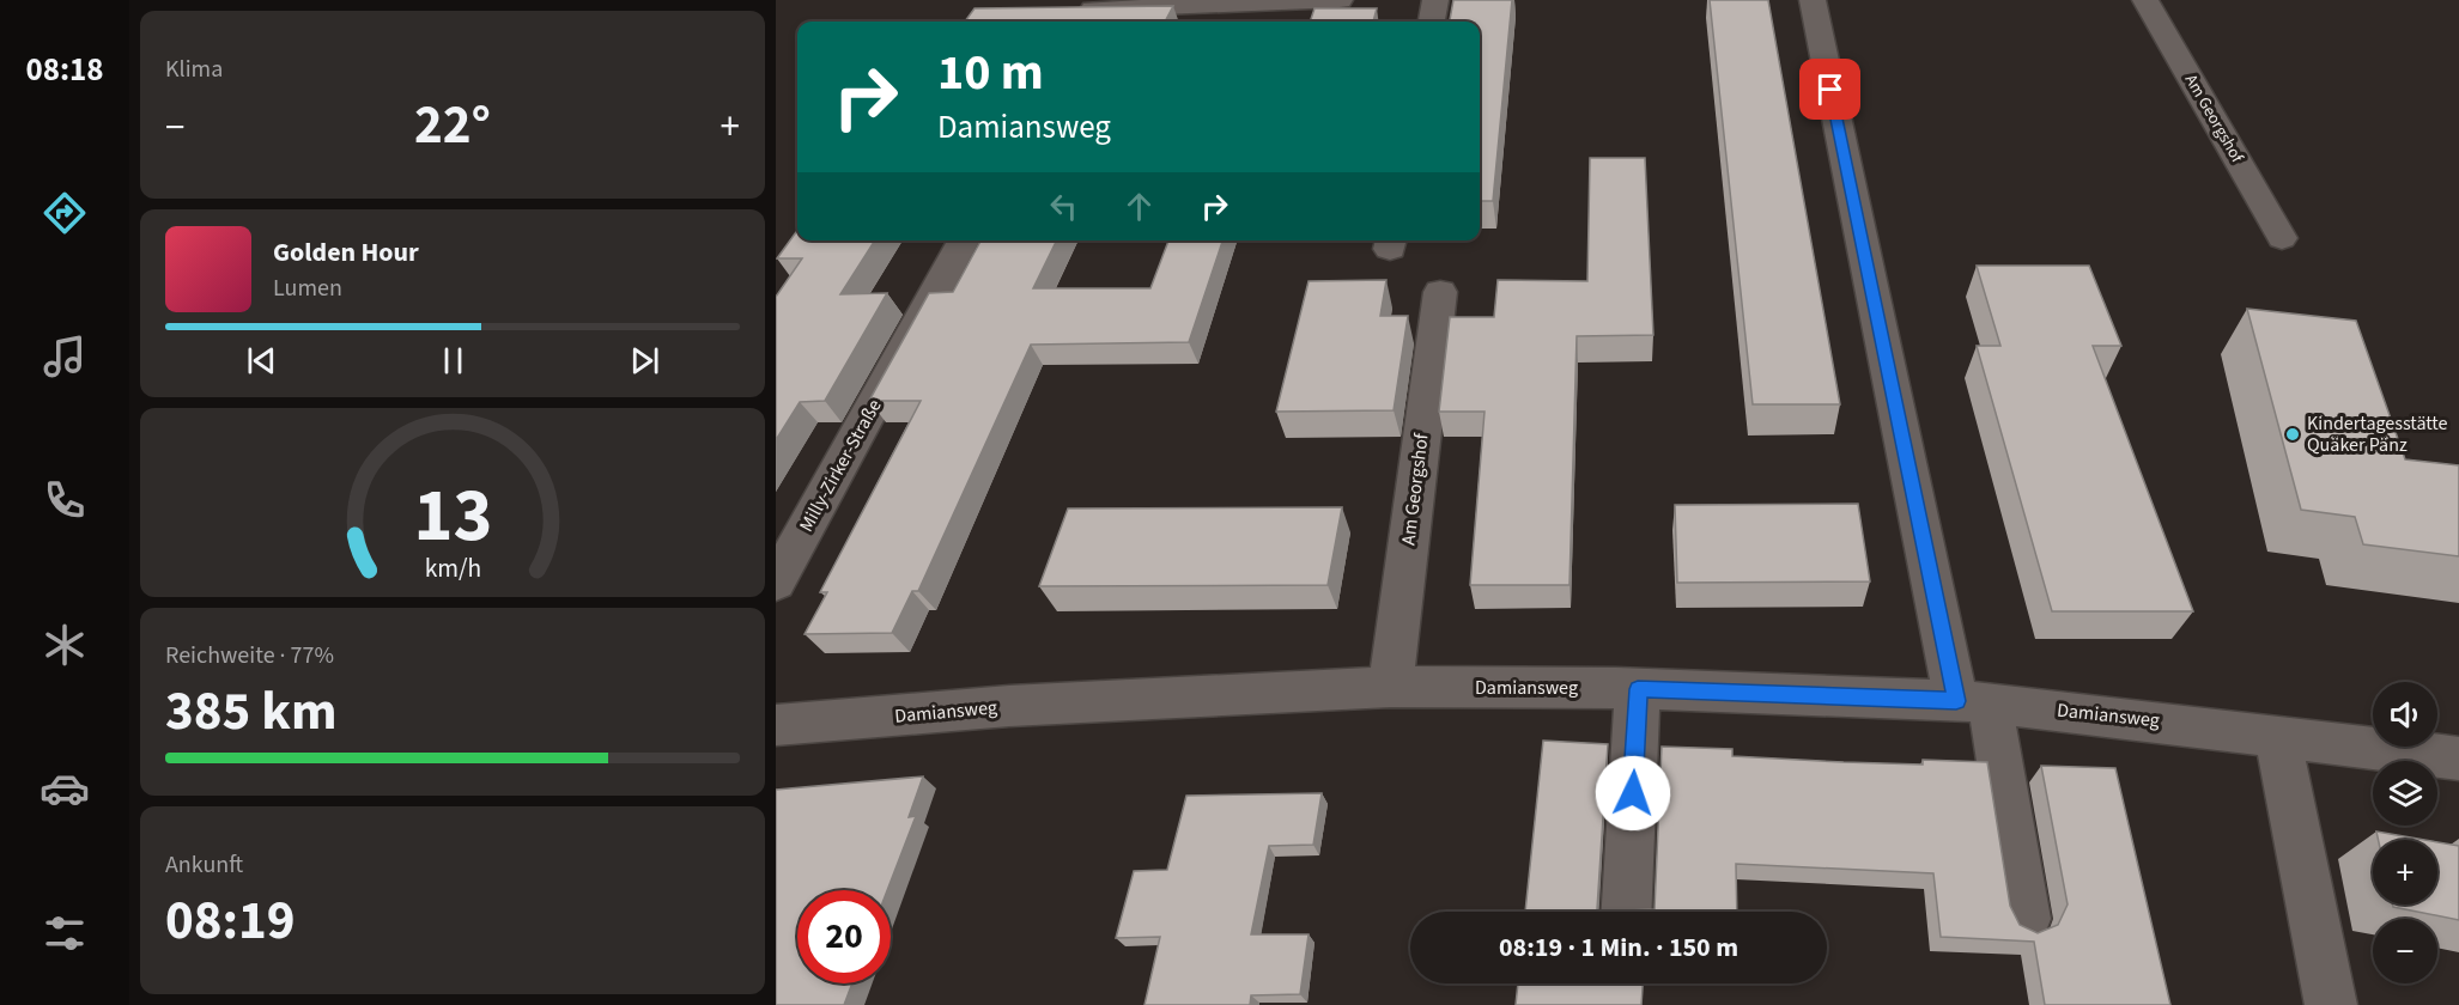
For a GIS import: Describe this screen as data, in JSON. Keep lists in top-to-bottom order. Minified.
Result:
{"streets":{"street":["Am Georgshof","Milly-Zirker-Straße","Damiansweg"]},"crossings":[["Am Georgshof","Damiansweg"]],"places":["Kindertagesstätte Quäker Pänz"],"page":{"tabs":"08:18","tile":["Klima",["Reichweite · 77%","385 km"],["Ankunft","08:19"]],"turn":["10 m","Damiansweg"],"heat":["−","22°","+"],"song":["Golden Hour","Lumen"],"map_buttons":["+","−"],"limit":"20","trip":"08:19 · 1 Min. · 150 m","gauge":["13","km/h"]}}
